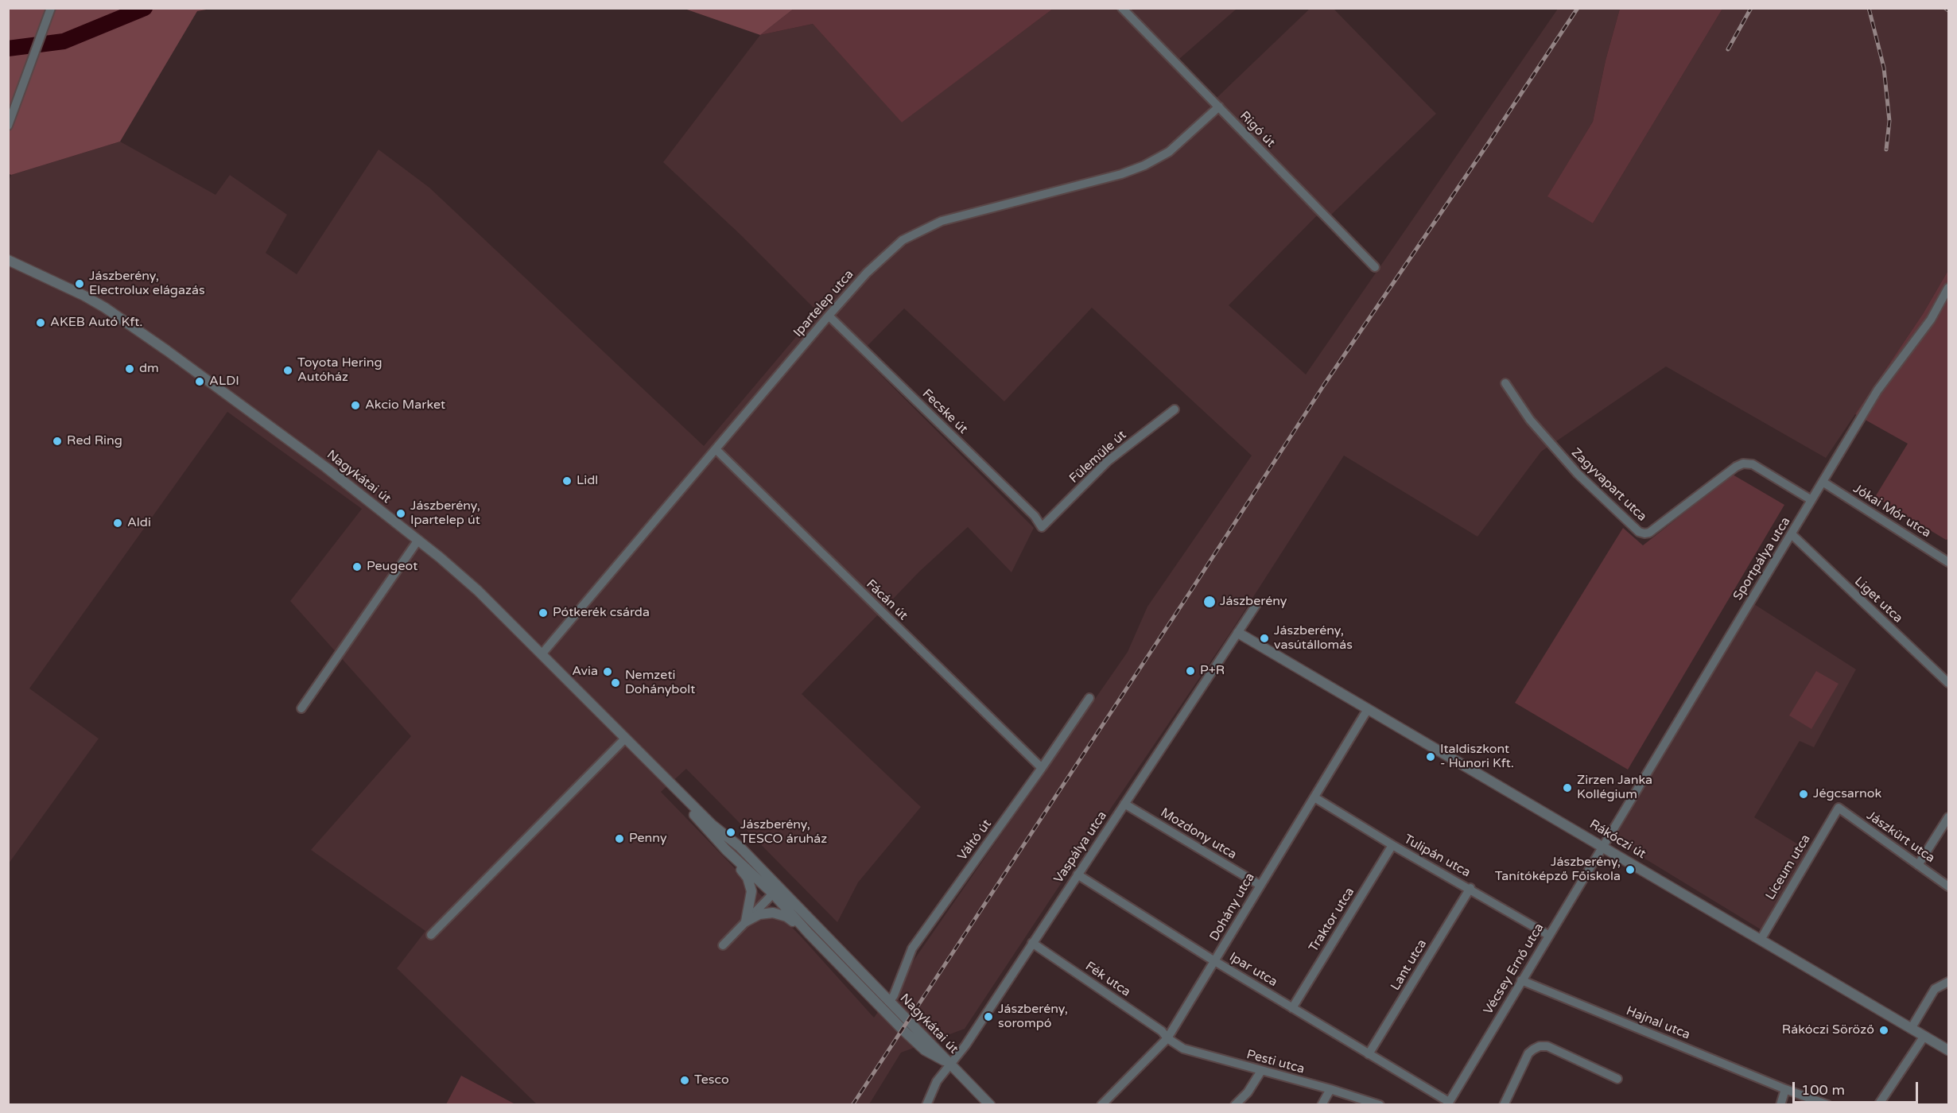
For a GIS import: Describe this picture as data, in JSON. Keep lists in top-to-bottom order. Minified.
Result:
{"streets":{"street":["Rigó út","Ipartelep utca","Fecske út","Fülemüle út","Nagykátai út","Zagyvapart utca","Jókai Mór utca","Sportpálya utca","Fácán út","Liget utca","Mozdony utca","Jászkürt utca","Rákóczi út","Váltó út","Vaspálya utca","Tulipán utca","Líceum utca","Dohány utca","Traktor utca","Lant utca","Vécsey Ernő utca","Ipar utca","Fék utca","Hajnal utca","Pesti utca"]},"crossings":[["Rigó út","Ipartelep utca"],["Ipartelep utca","Fecske út"],["Ipartelep utca","Nagykátai út"],["Ipartelep utca","Fácán út"],["Fecske út","Fülemüle út"],["Nagykátai út","Váltó út"],["Nagykátai út","Vaspálya utca"],["Zagyvapart utca","Sportpálya utca"],["Jókai Mór utca","Sportpálya utca"],["Sportpálya utca","Liget utca"],["Sportpálya utca","Rákóczi út"],["Sportpálya utca","Vécsey Ernő utca"],["Fácán út","Váltó út"],["Mozdony utca","Vaspálya utca"],["Mozdony utca","Dohány utca"],["Jászkürt utca","Líceum utca"],["Rákóczi út","Vaspálya utca"],["Rákóczi út","Líceum utca"],["Rákóczi út","Dohány utca"],["Rákóczi út","Vécsey Ernő utca"],["Vaspálya utca","Ipar utca"],["Vaspálya utca","Fék utca"],["Tulipán utca","Dohány utca"],["Tulipán utca","Traktor utca"],["Tulipán utca","Lant utca"],["Tulipán utca","Vécsey Ernő utca"],["Dohány utca","Ipar utca"],["Dohány utca","Fék utca"],["Dohány utca","Pesti utca"],["Traktor utca","Ipar utca"],["Lant utca","Ipar utca"],["Vécsey Ernő utca","Ipar utca"],["Vécsey Ernő utca","Hajnal utca"],["Fék utca","Pesti utca"]],"places":["Jászberény, Electrolux elágazás","AKEB Autó Kft.","dm","Toyota Hering Autóház","ALDI","Akcio Market","Red Ring","Lidl","Jászberény, Ipartelep út","Aldi","Peugeot","Jászberény","Pótkerék csárda","Jászberény, vasútállomás","P+R","Avia","Nemzeti Dohánybolt","Italdiszkont - Hunori Kft.","Zirzen Janka Kollégium","Jégcsarnok","Jászberény, TESCO áruház","Penny","Jászberény, Tanítóképző Főiskola","Jászberény, sorompó","Rákóczi Söröző","Tesco"],"scale_bar":"100 m"}
